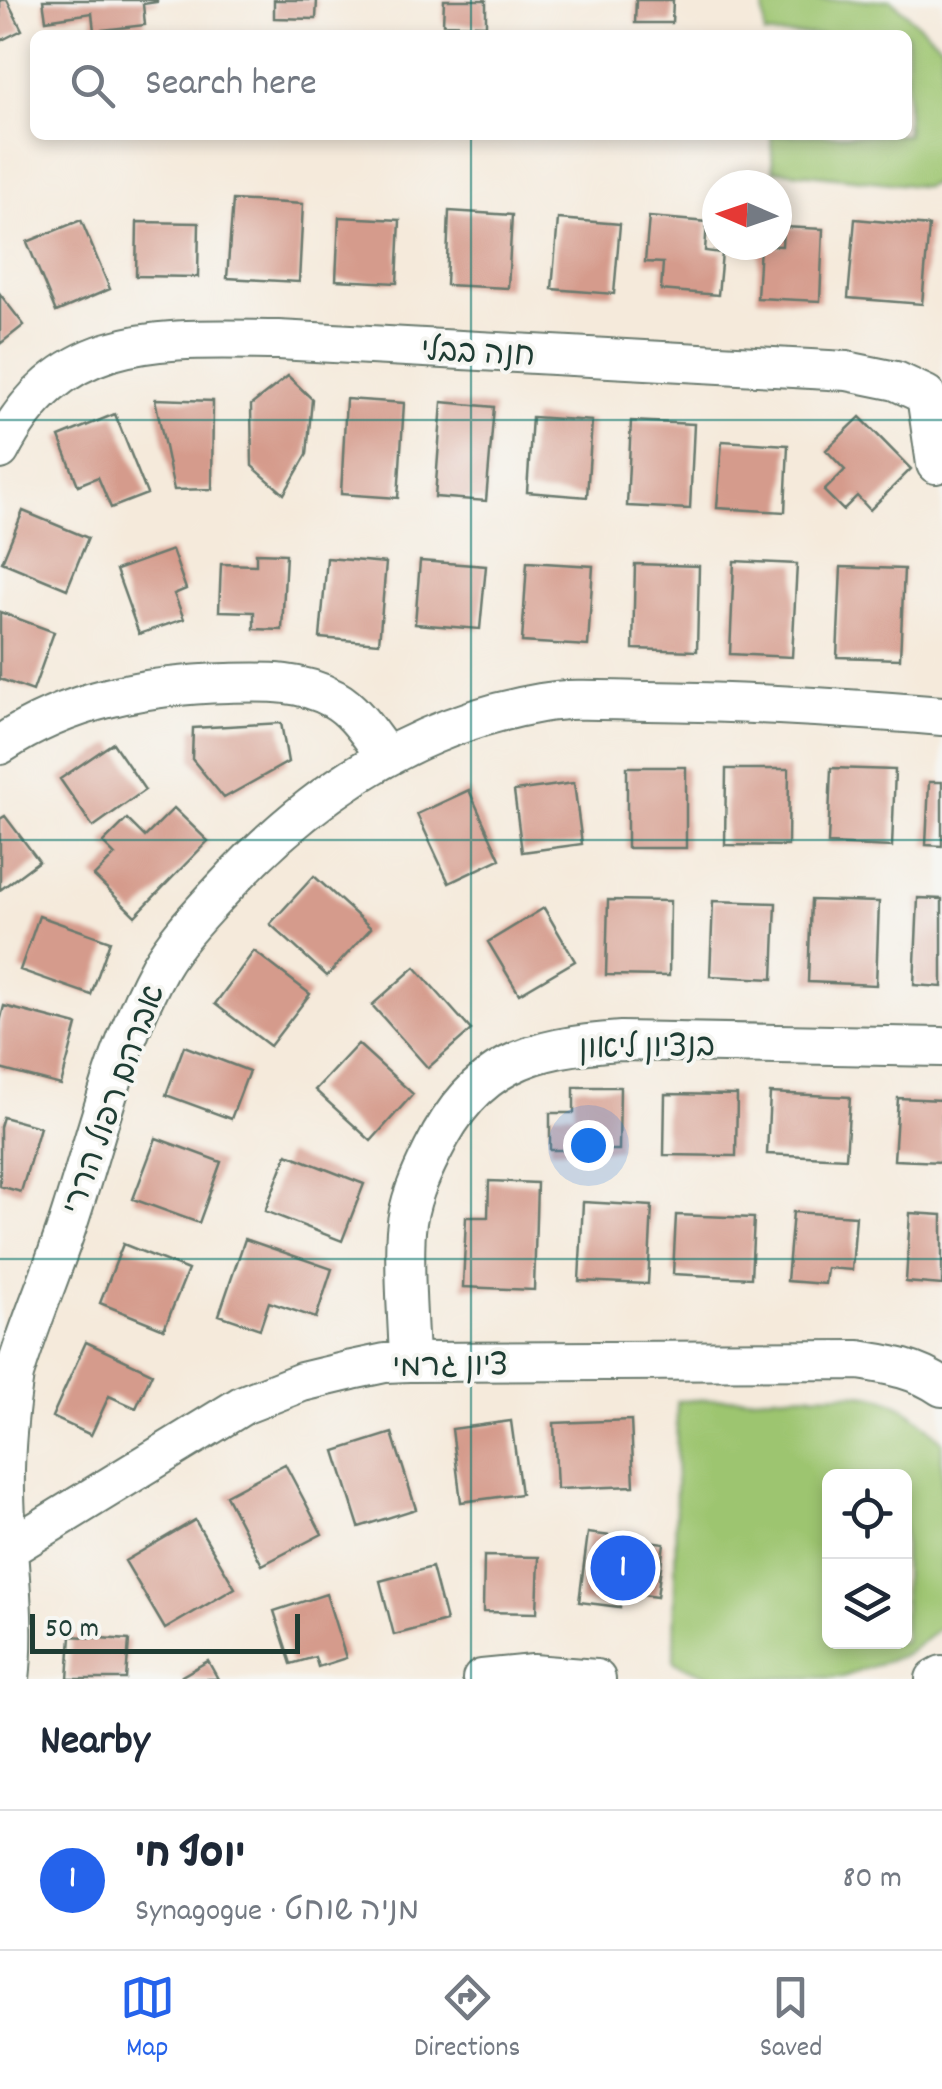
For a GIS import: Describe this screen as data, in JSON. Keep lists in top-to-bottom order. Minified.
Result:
{"streets":{"street":["חנה בבלי","בנציון ליאון","אברהם רפול הררי","ציון גרמי"]},"crossings":[["בנציון ליאון","ציון גרמי"],["אברהם רפול הררי","ציון גרמי"]],"scale_bar":"50 m","north":"left","page":{"search":"Search here","pins":"1","scale":"50 m","heading":"Nearby","list":[{"mark":"1","name":"יוסף חי","note":"Synagogue · מניה שוחט","value":"80 m"}],"nav":["Map","Directions","Saved"]}}
